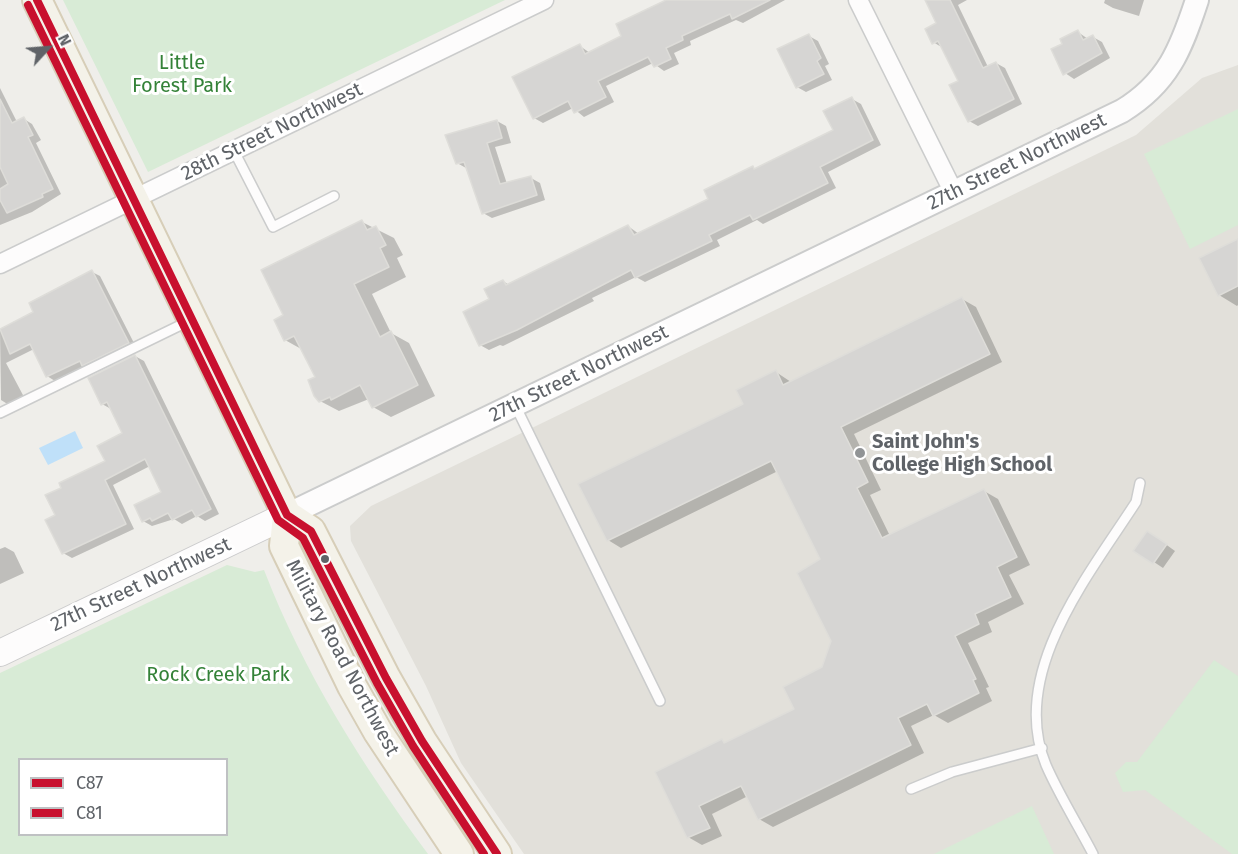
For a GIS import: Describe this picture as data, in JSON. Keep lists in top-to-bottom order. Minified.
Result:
{"streets":{"main road":["27th Street Northwest","Military Road Northwest"],"street":["28th Street Northwest"]},"crossings":[["27th Street Northwest","Military Road Northwest"]],"parks":["Little Forest Park","Rock Creek Park"],"places":["Saint John's College High School"],"lines":["transit line C87","transit line C81"],"legend":["C87","C81"],"north":"top right"}
